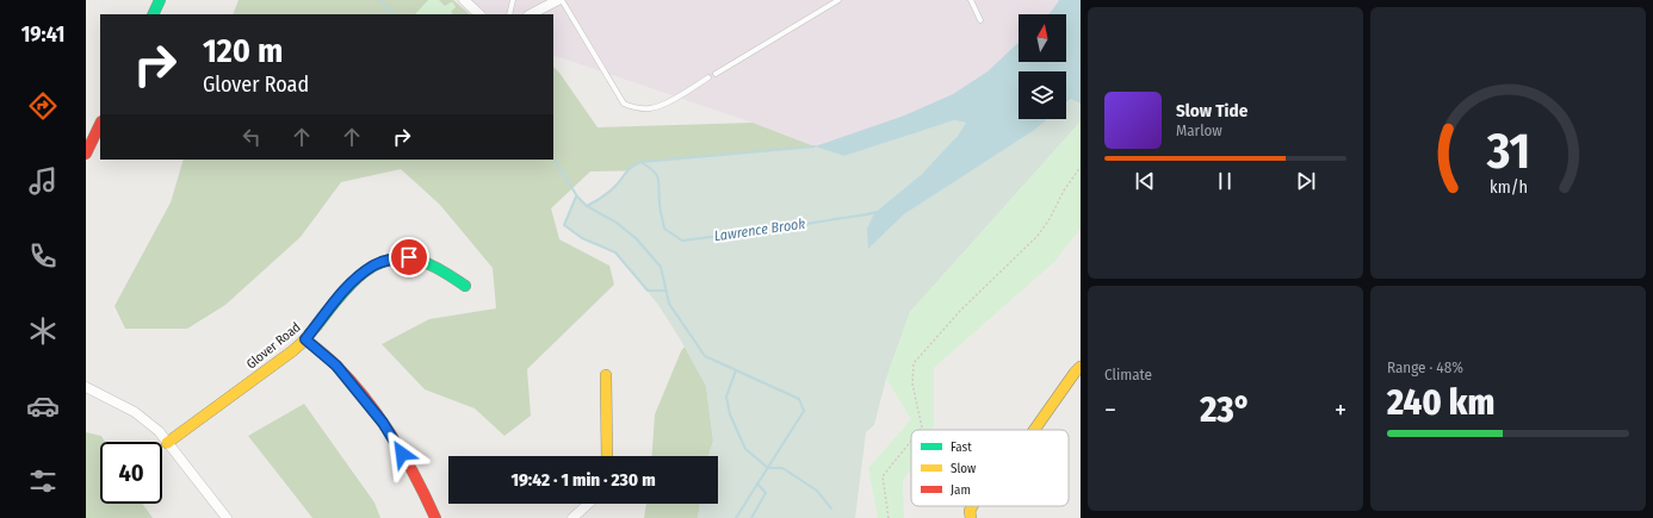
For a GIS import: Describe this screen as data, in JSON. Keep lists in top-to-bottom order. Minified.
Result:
{"streets":{"street":["Glover Road"]},"water":["Lawrence Brook"],"legend":["Fast","Slow","Jam"],"north":"top","page":{"tabs":"19:41","turn":["120 m","Glover Road"],"song":["Slow Tide","Marlow"],"tile":["Climate",["Range · 48%","240 km"]],"heat":["−","23°","+"],"limit":"40","trip":"19:42 · 1 min · 230 m","gauge":["31","km/h"]}}
